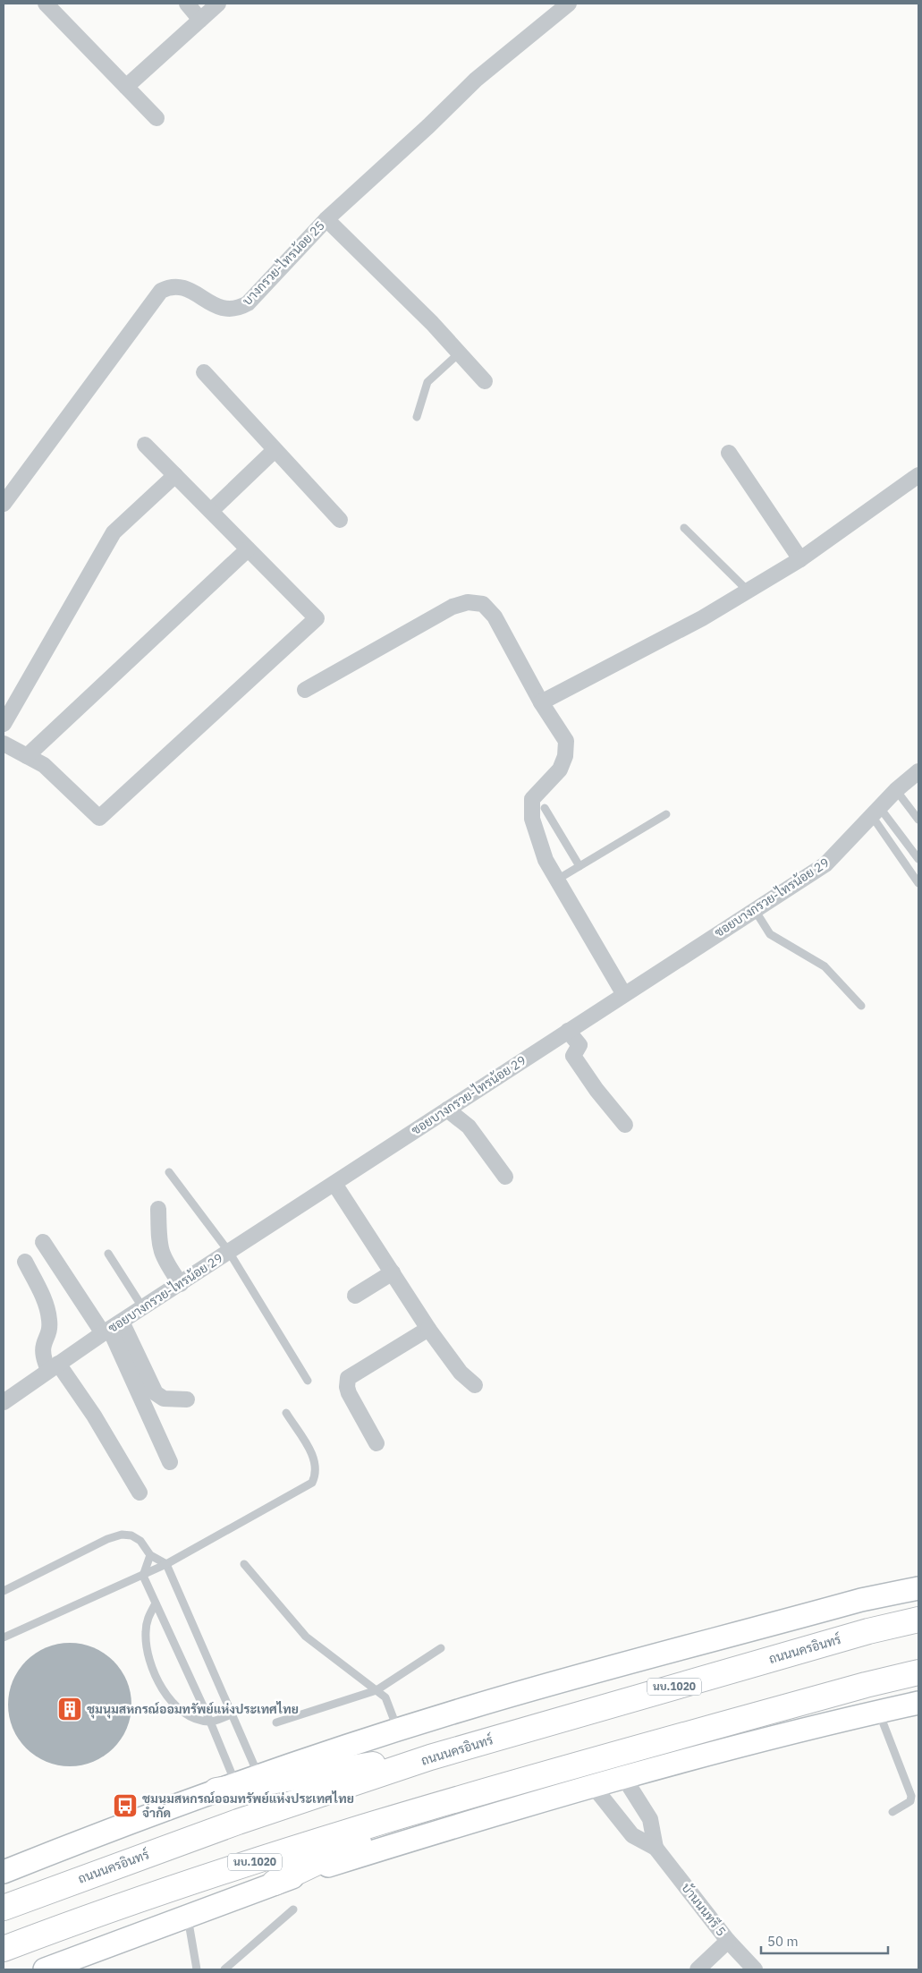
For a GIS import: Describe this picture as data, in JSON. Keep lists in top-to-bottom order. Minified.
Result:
{"streets":{"main road":["ถนนนครอินทร์","นบ.1020"],"street":["บางกรวย-ไทรน้อย 25","ซอยบางกรวย-ไทรน้อย 29","บ้านนนทรี 5"]},"crossings":[["นบ.1020","บ้านนนทรี 5"]],"places":{"building":["ชุมนุมสหกรณ์ออมทรัพย์แห่งประเทศไทย"],"bus stop":["ชุมนุมสหกรณ์ออมทรัพย์แห่งประเทศไทย จำกัด"]},"scale_bar":"50 m"}
